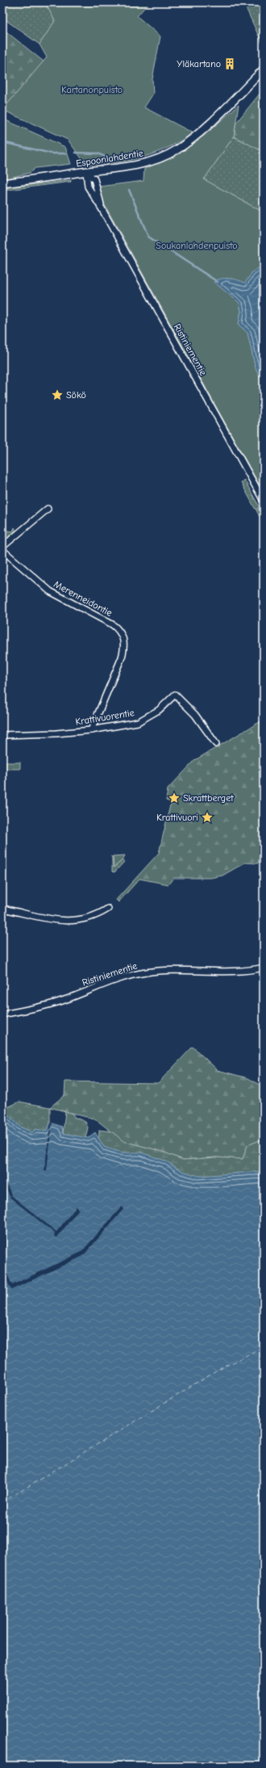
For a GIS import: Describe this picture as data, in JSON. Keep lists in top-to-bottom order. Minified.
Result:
{"streets":{"street":["Espoonlahdentie","Ristiniementie","Merenneidontie","Krattivuorentie"]},"crossings":[["Espoonlahdentie","Ristiniementie"],["Merenneidontie","Krattivuorentie"]],"parks":["Kartanonpuisto","Soukanlahdenpuisto"],"places":{"building":["Yläkartano"],"place":["Sökö","Skrattberget","Krattivuori"]}}
